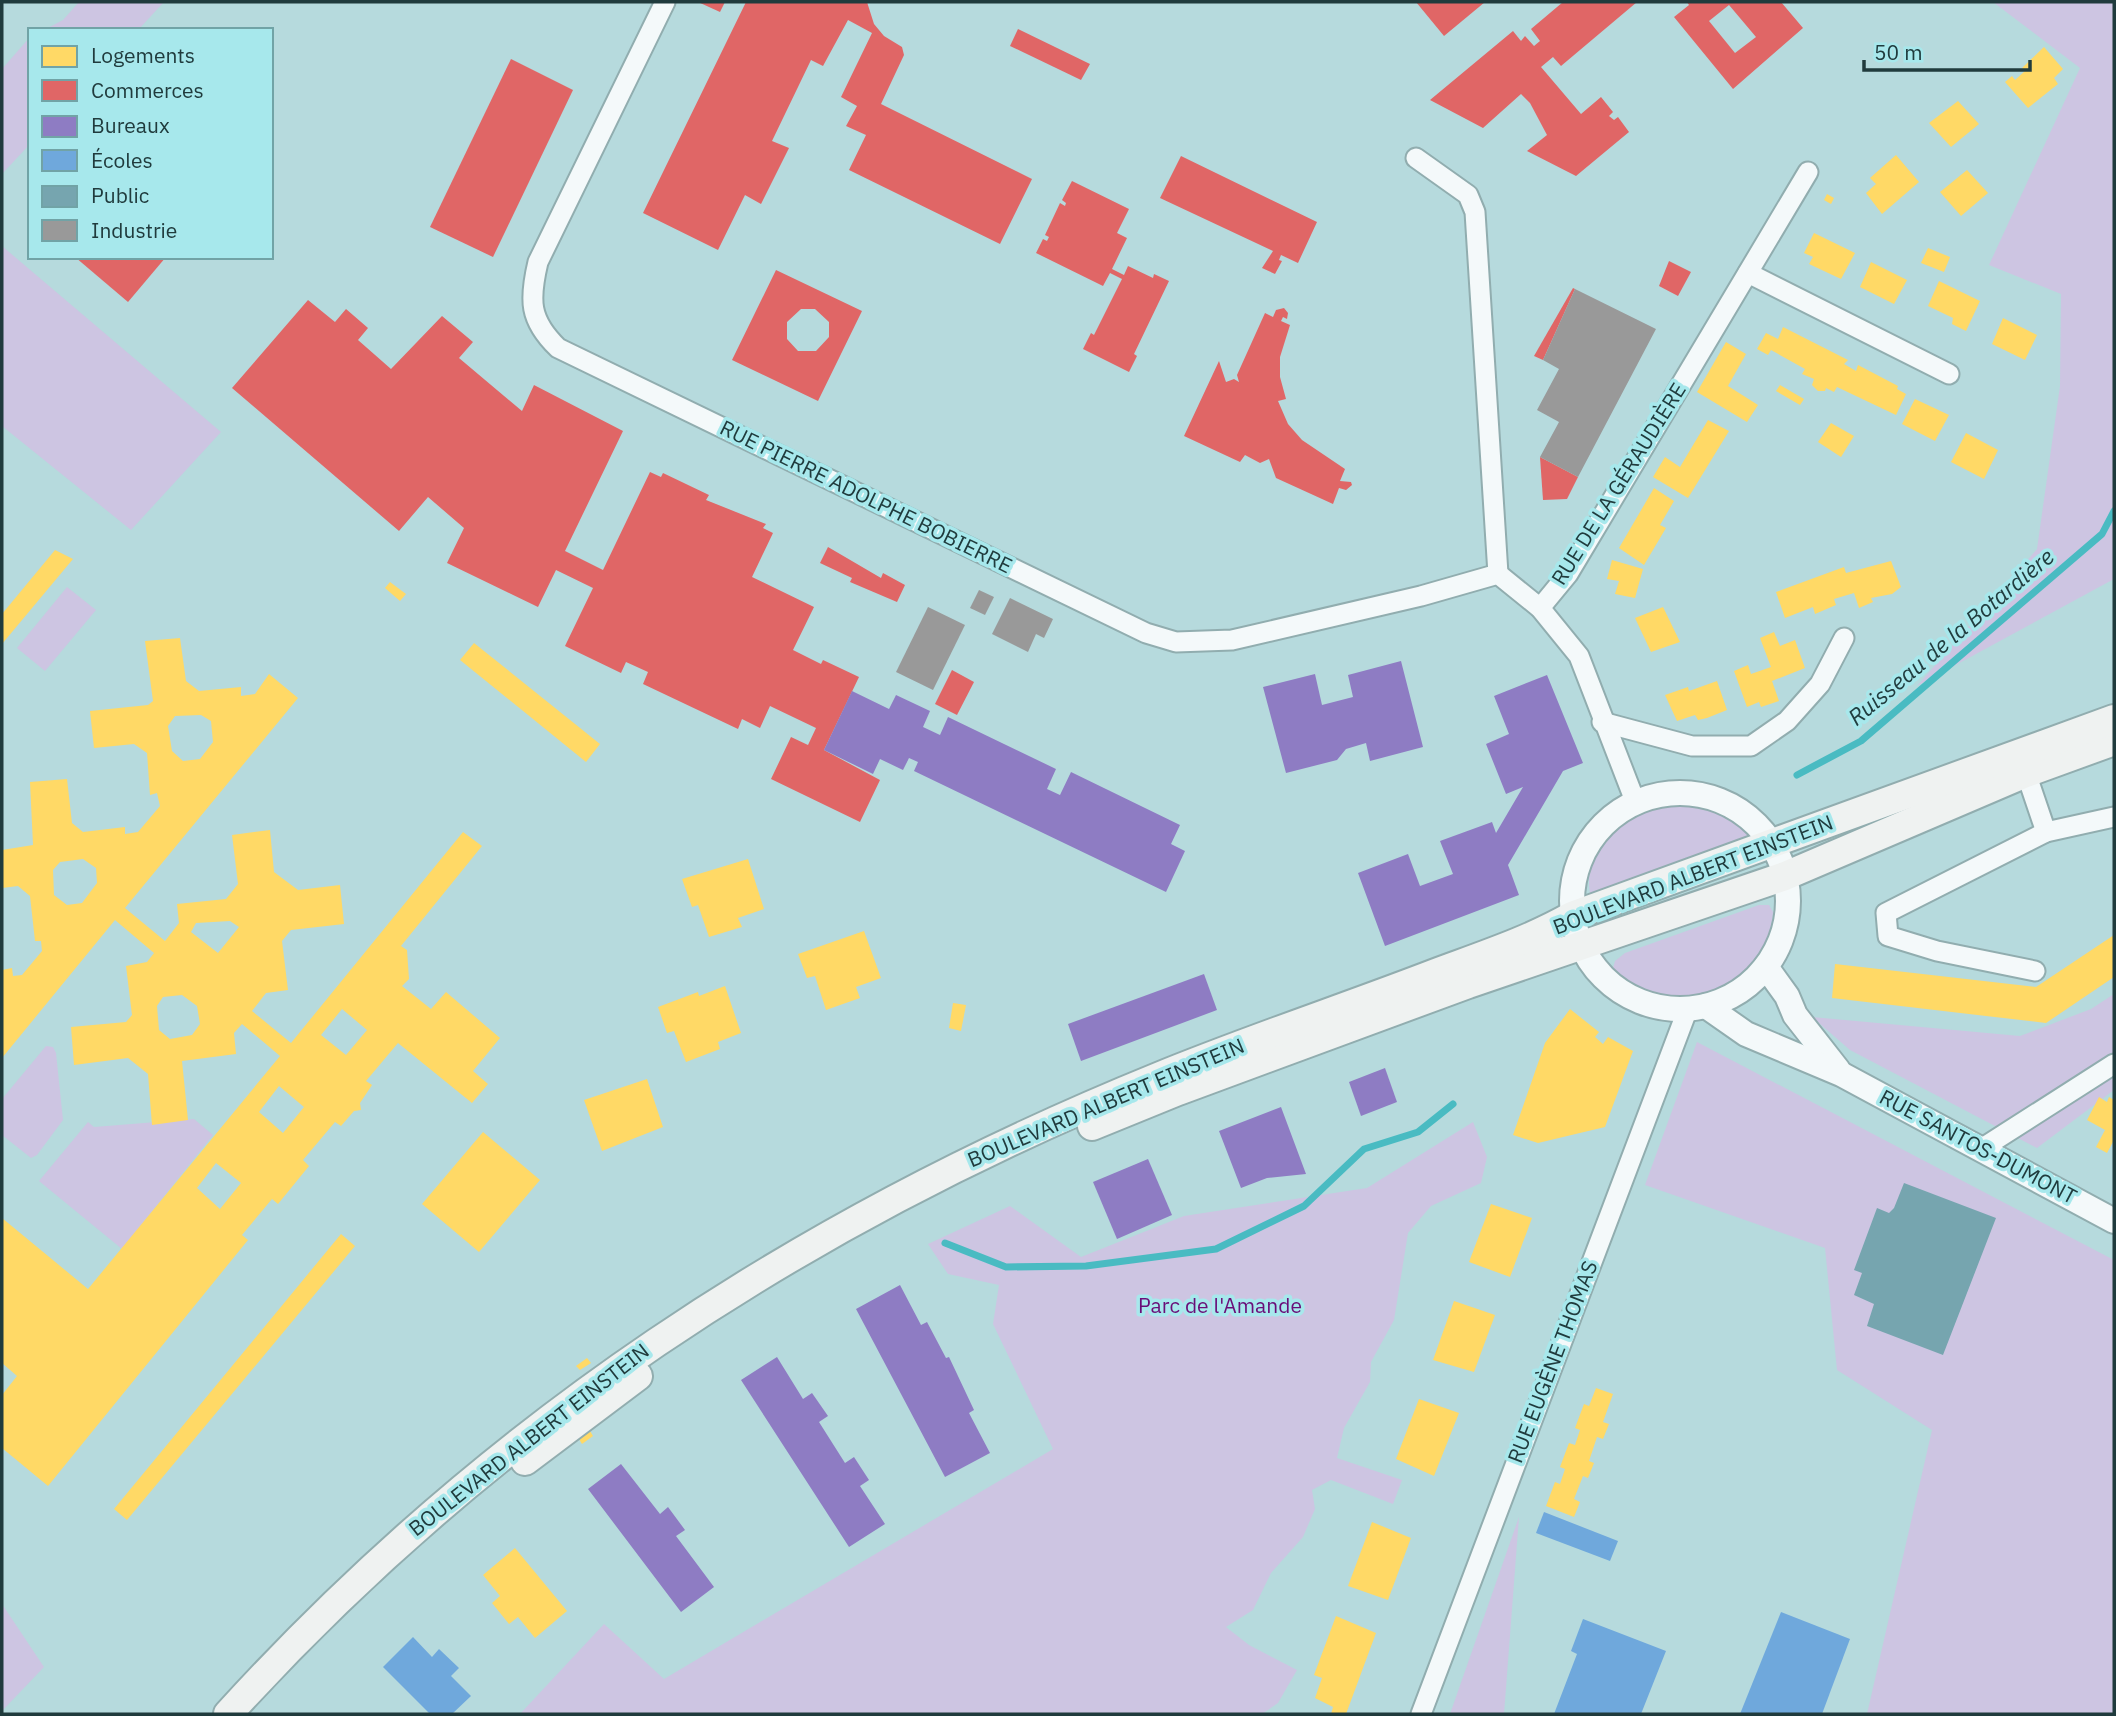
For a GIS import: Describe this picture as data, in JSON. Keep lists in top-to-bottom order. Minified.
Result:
{"streets":{"main road":["BOULEVARD ALBERT EINSTEIN"],"street":["RUE DE LA GÉRAUDIÈRE","RUE PIERRE ADOLPHE BOBIERRE","RUE SANTOS-DUMONT","RUE EUGÈNE THOMAS"]},"crossings":[["RUE SANTOS-DUMONT","RUE EUGÈNE THOMAS"]],"water":["Ruisseau de la Botardière"],"parks":["Parc de l'Amande"],"legend":["Logements","Commerces","Bureaux","Écoles","Public","Industrie"],"scale_bar":"50 m"}
